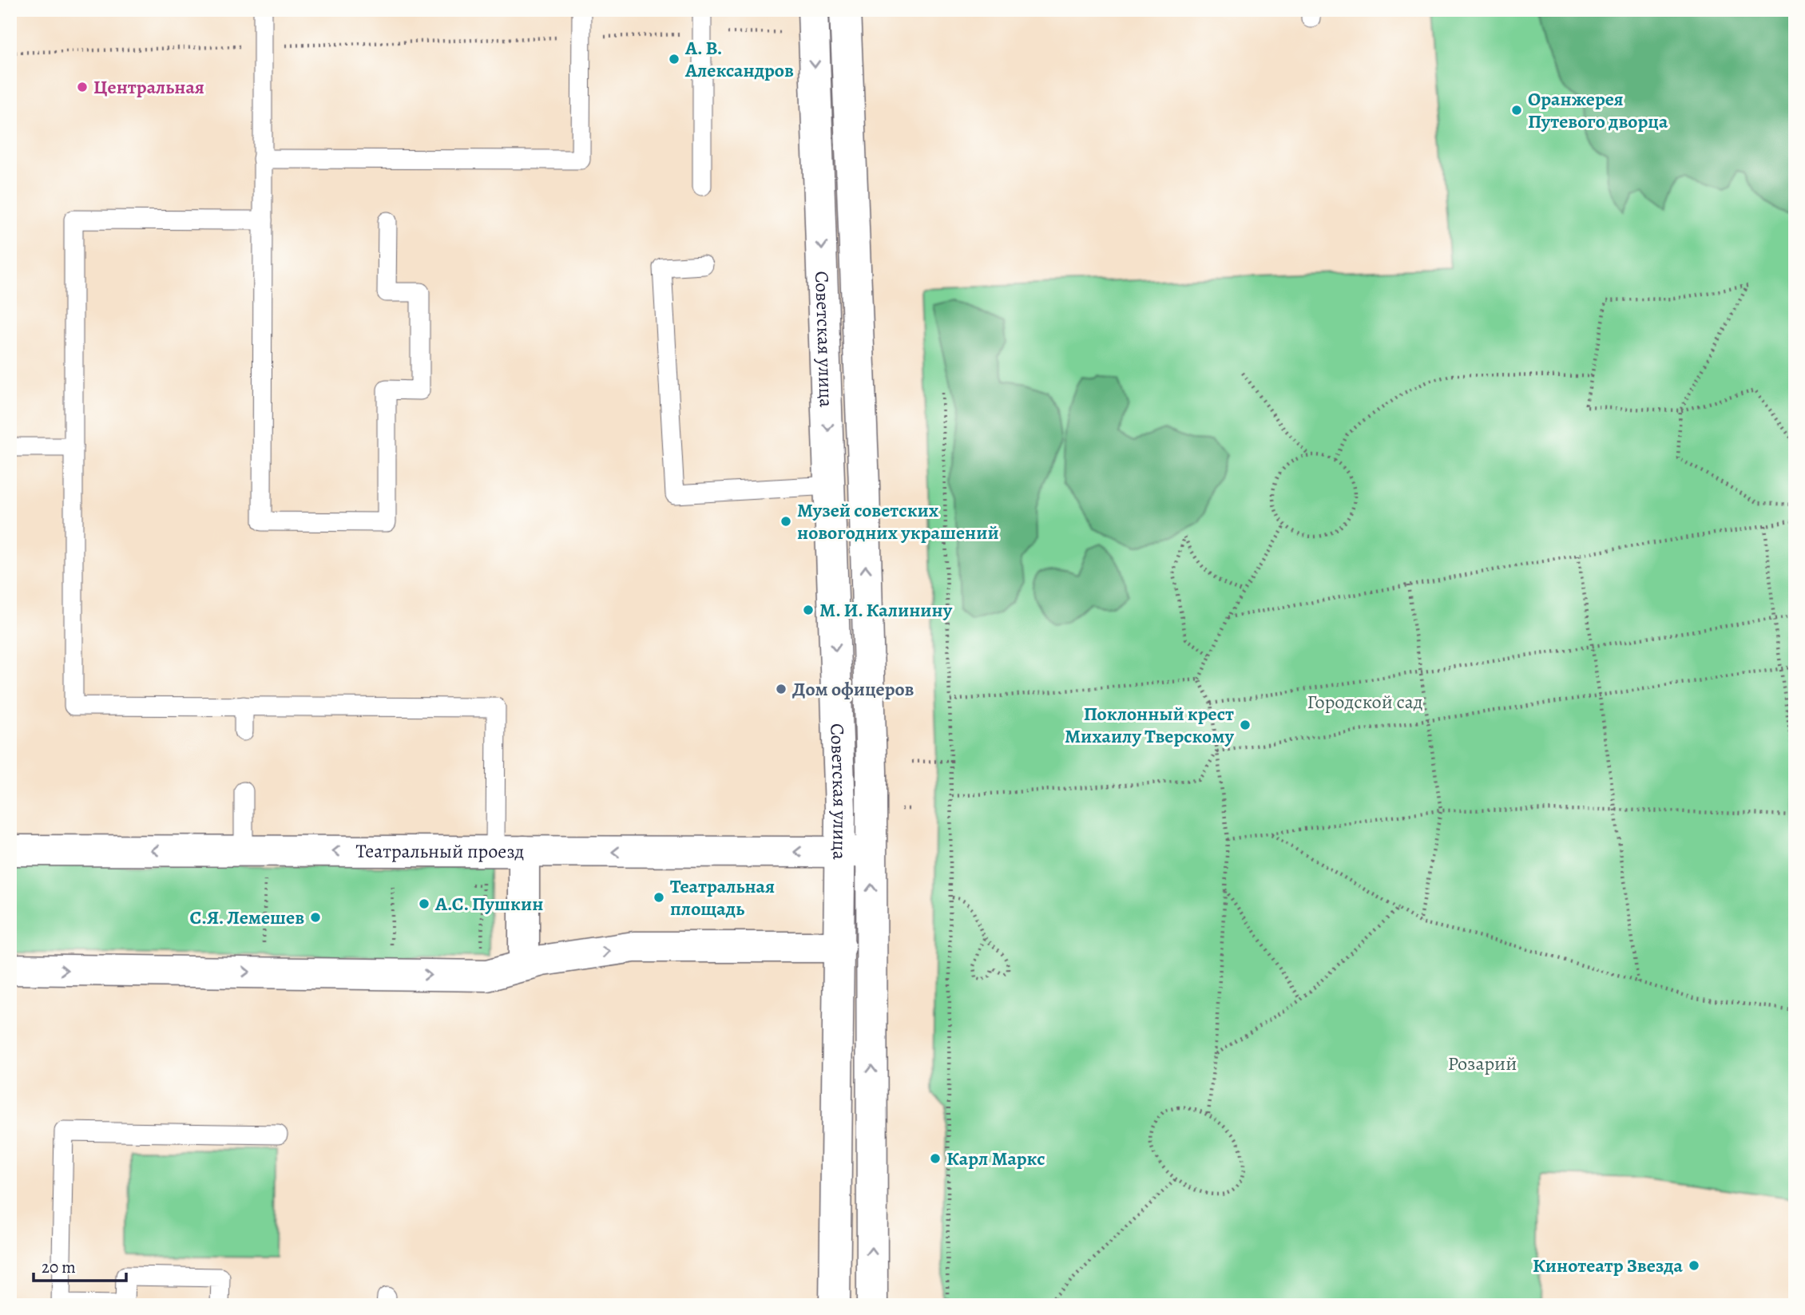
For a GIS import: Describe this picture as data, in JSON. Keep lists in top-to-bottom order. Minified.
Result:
{"streets":{"main road":["Советская улица","Театральный проезд"]},"crossings":[["Советская улица","Театральный проезд"]],"parks":["Городской сад","Розарий"],"places":["А. В. Александров","Центральная","Оранжерея Путевого дворца","Музей советских новогодних украшений","М. И. Калинину","Дом офицеров","Поклонный крест Михаилу Тверскому","Театральная площадь","А.С. Пушкин","С.Я. Лемешев","Карл Маркс","Кинотеатр Звезда"],"scale_bar":"20 m"}
